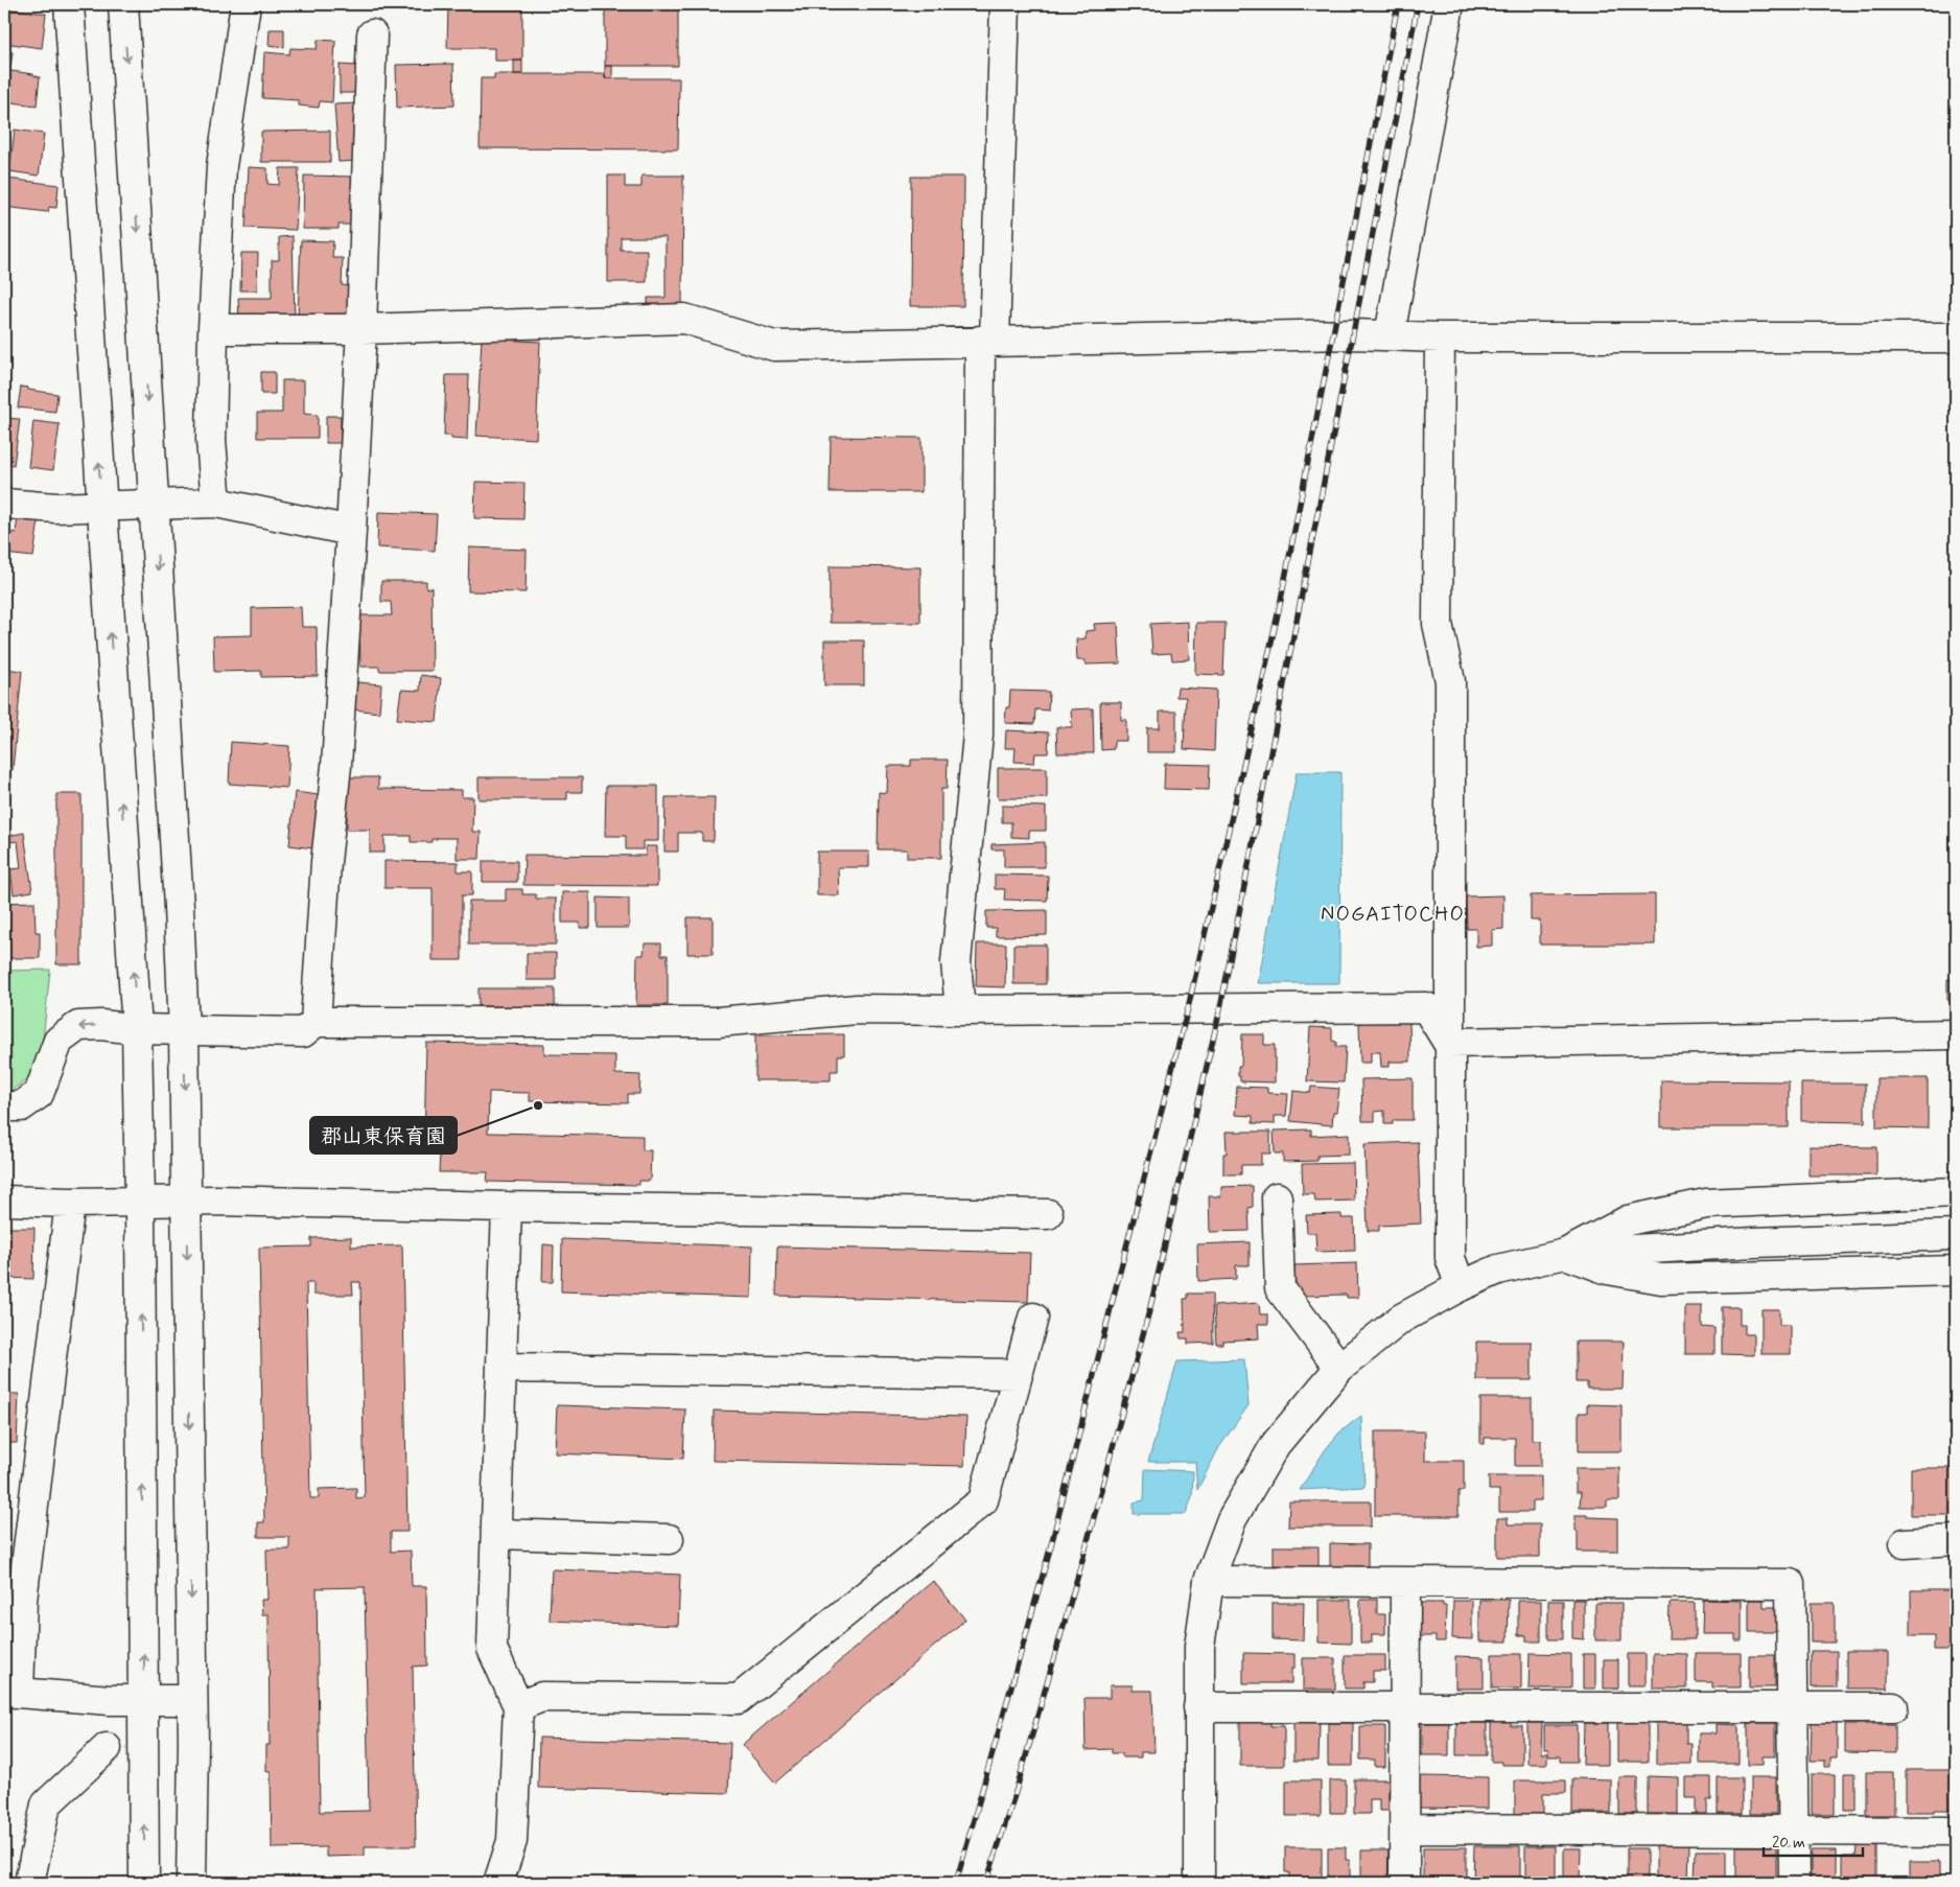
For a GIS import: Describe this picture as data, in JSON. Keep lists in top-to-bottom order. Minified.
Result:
{"districts":["NOGAITOCHO"],"places":["郡山東保育園"],"scale_bar":"20 m"}
